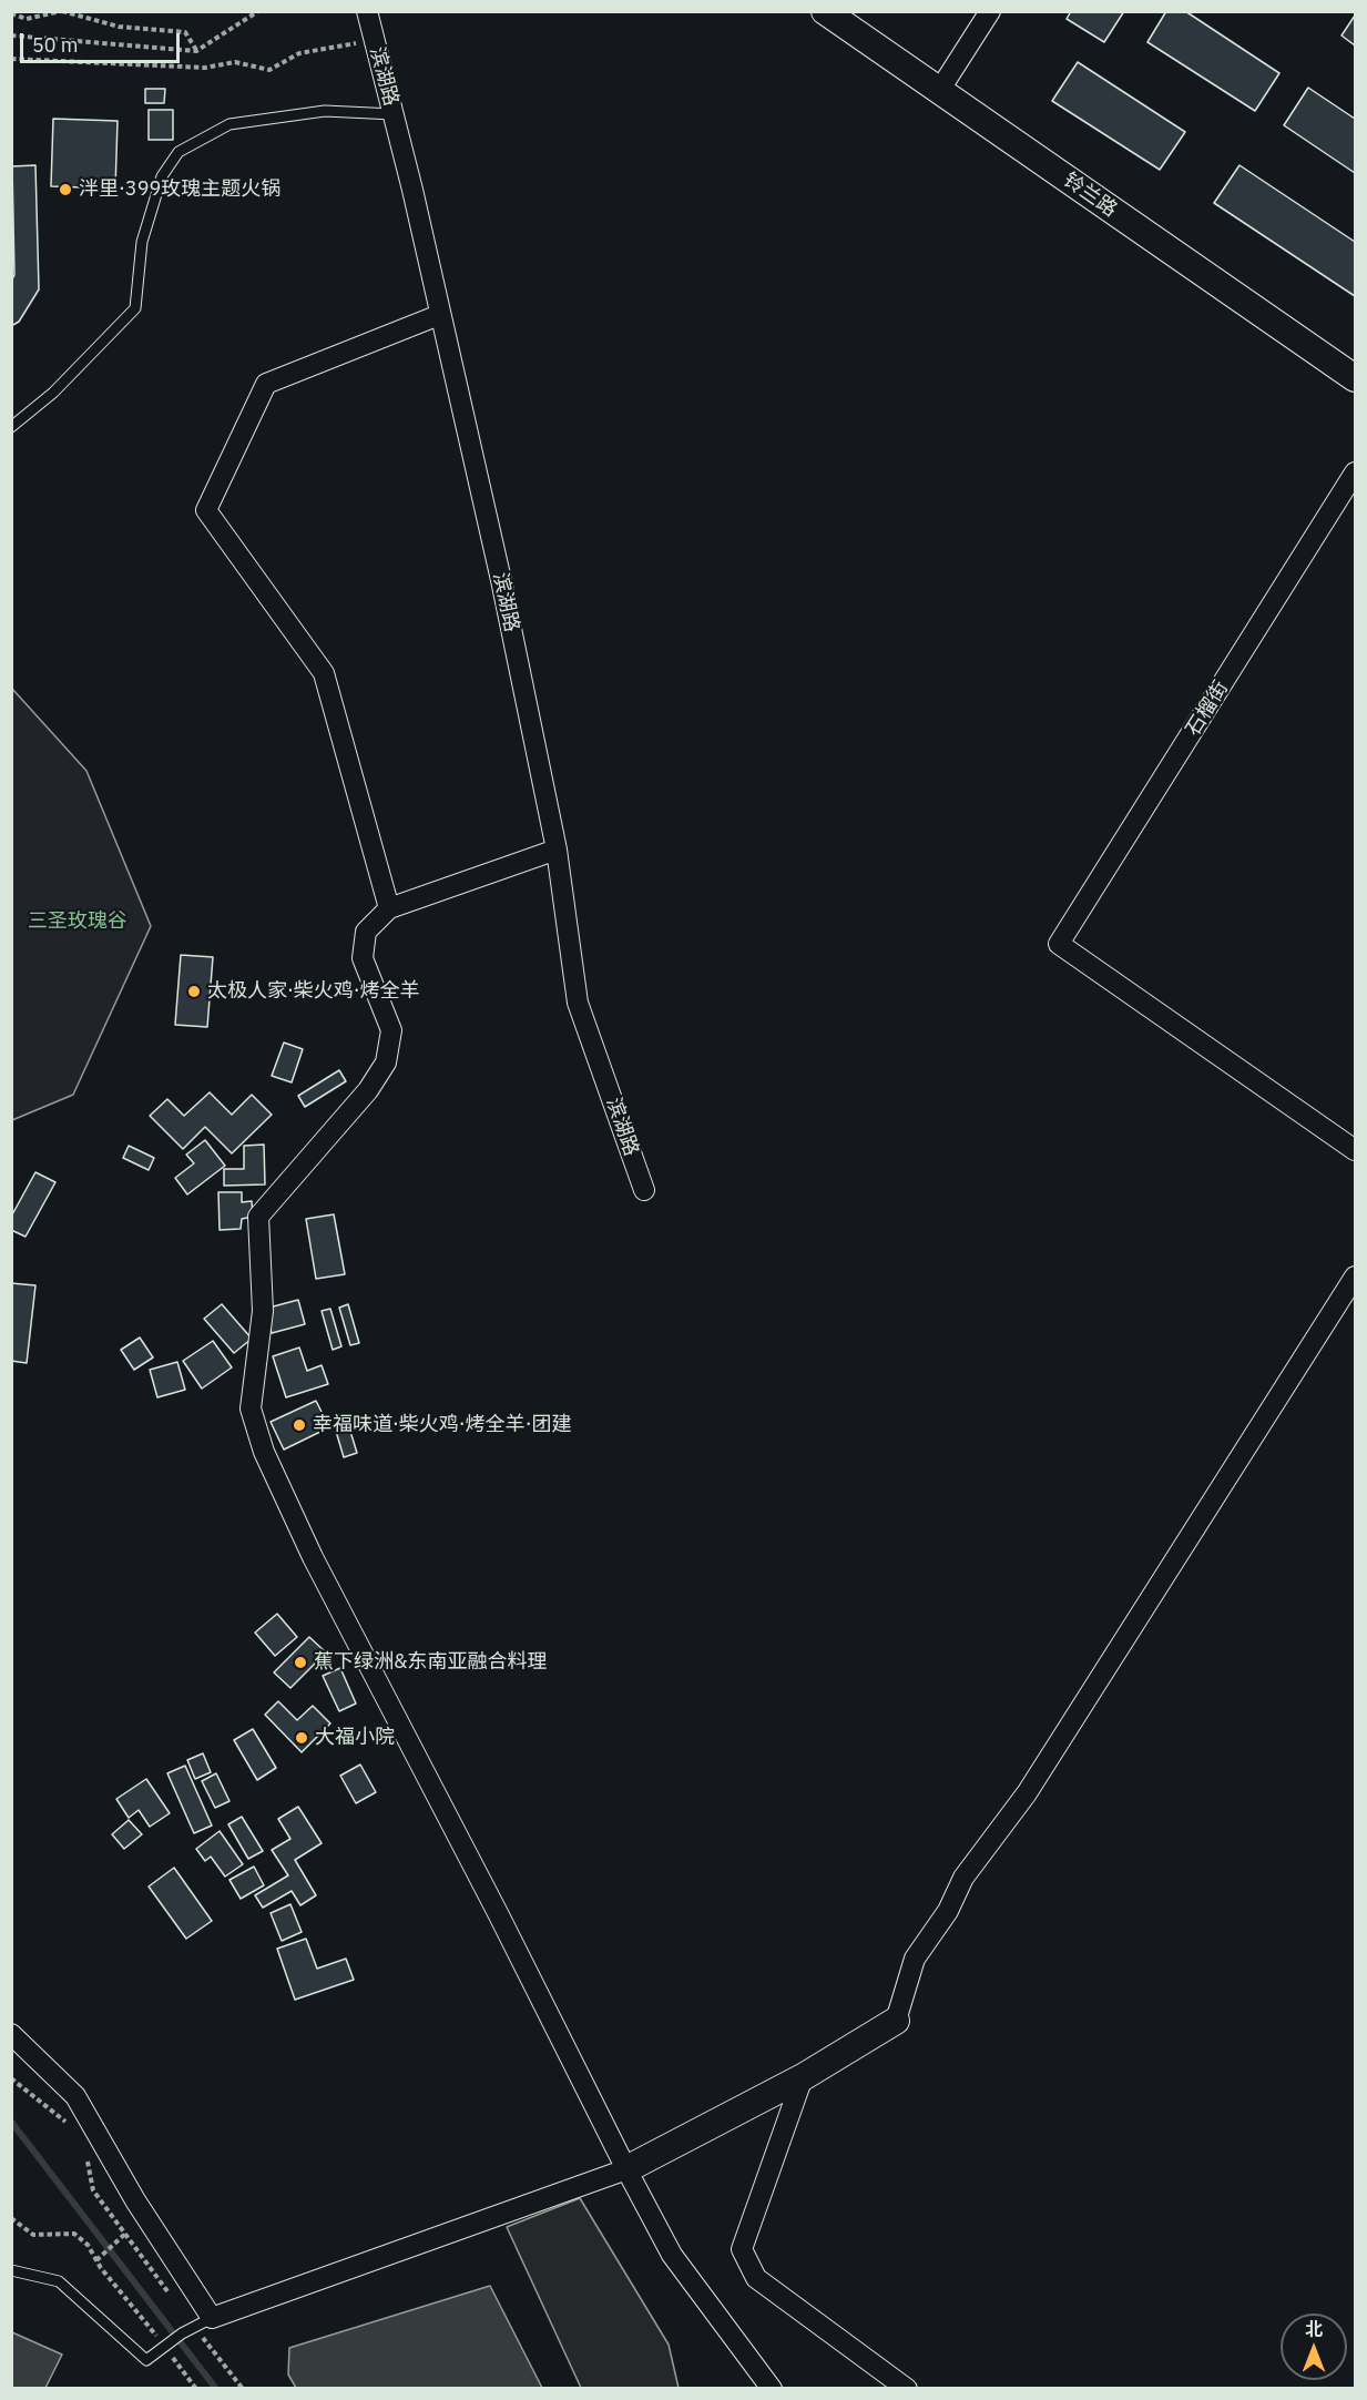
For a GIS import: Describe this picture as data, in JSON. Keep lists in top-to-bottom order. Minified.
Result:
{"streets":{"street":["滨湖路","铃兰路","石榴街"]},"parks":["三圣玫瑰谷"],"places":["泮里·399玫瑰主题火锅","太极人家·柴火鸡·烤全羊","幸福味道·柴火鸡·烤全羊·团建","蕉下绿洲&东南亚融合料理","大福小院"],"scale_bar":"50 m","north":"top"}
